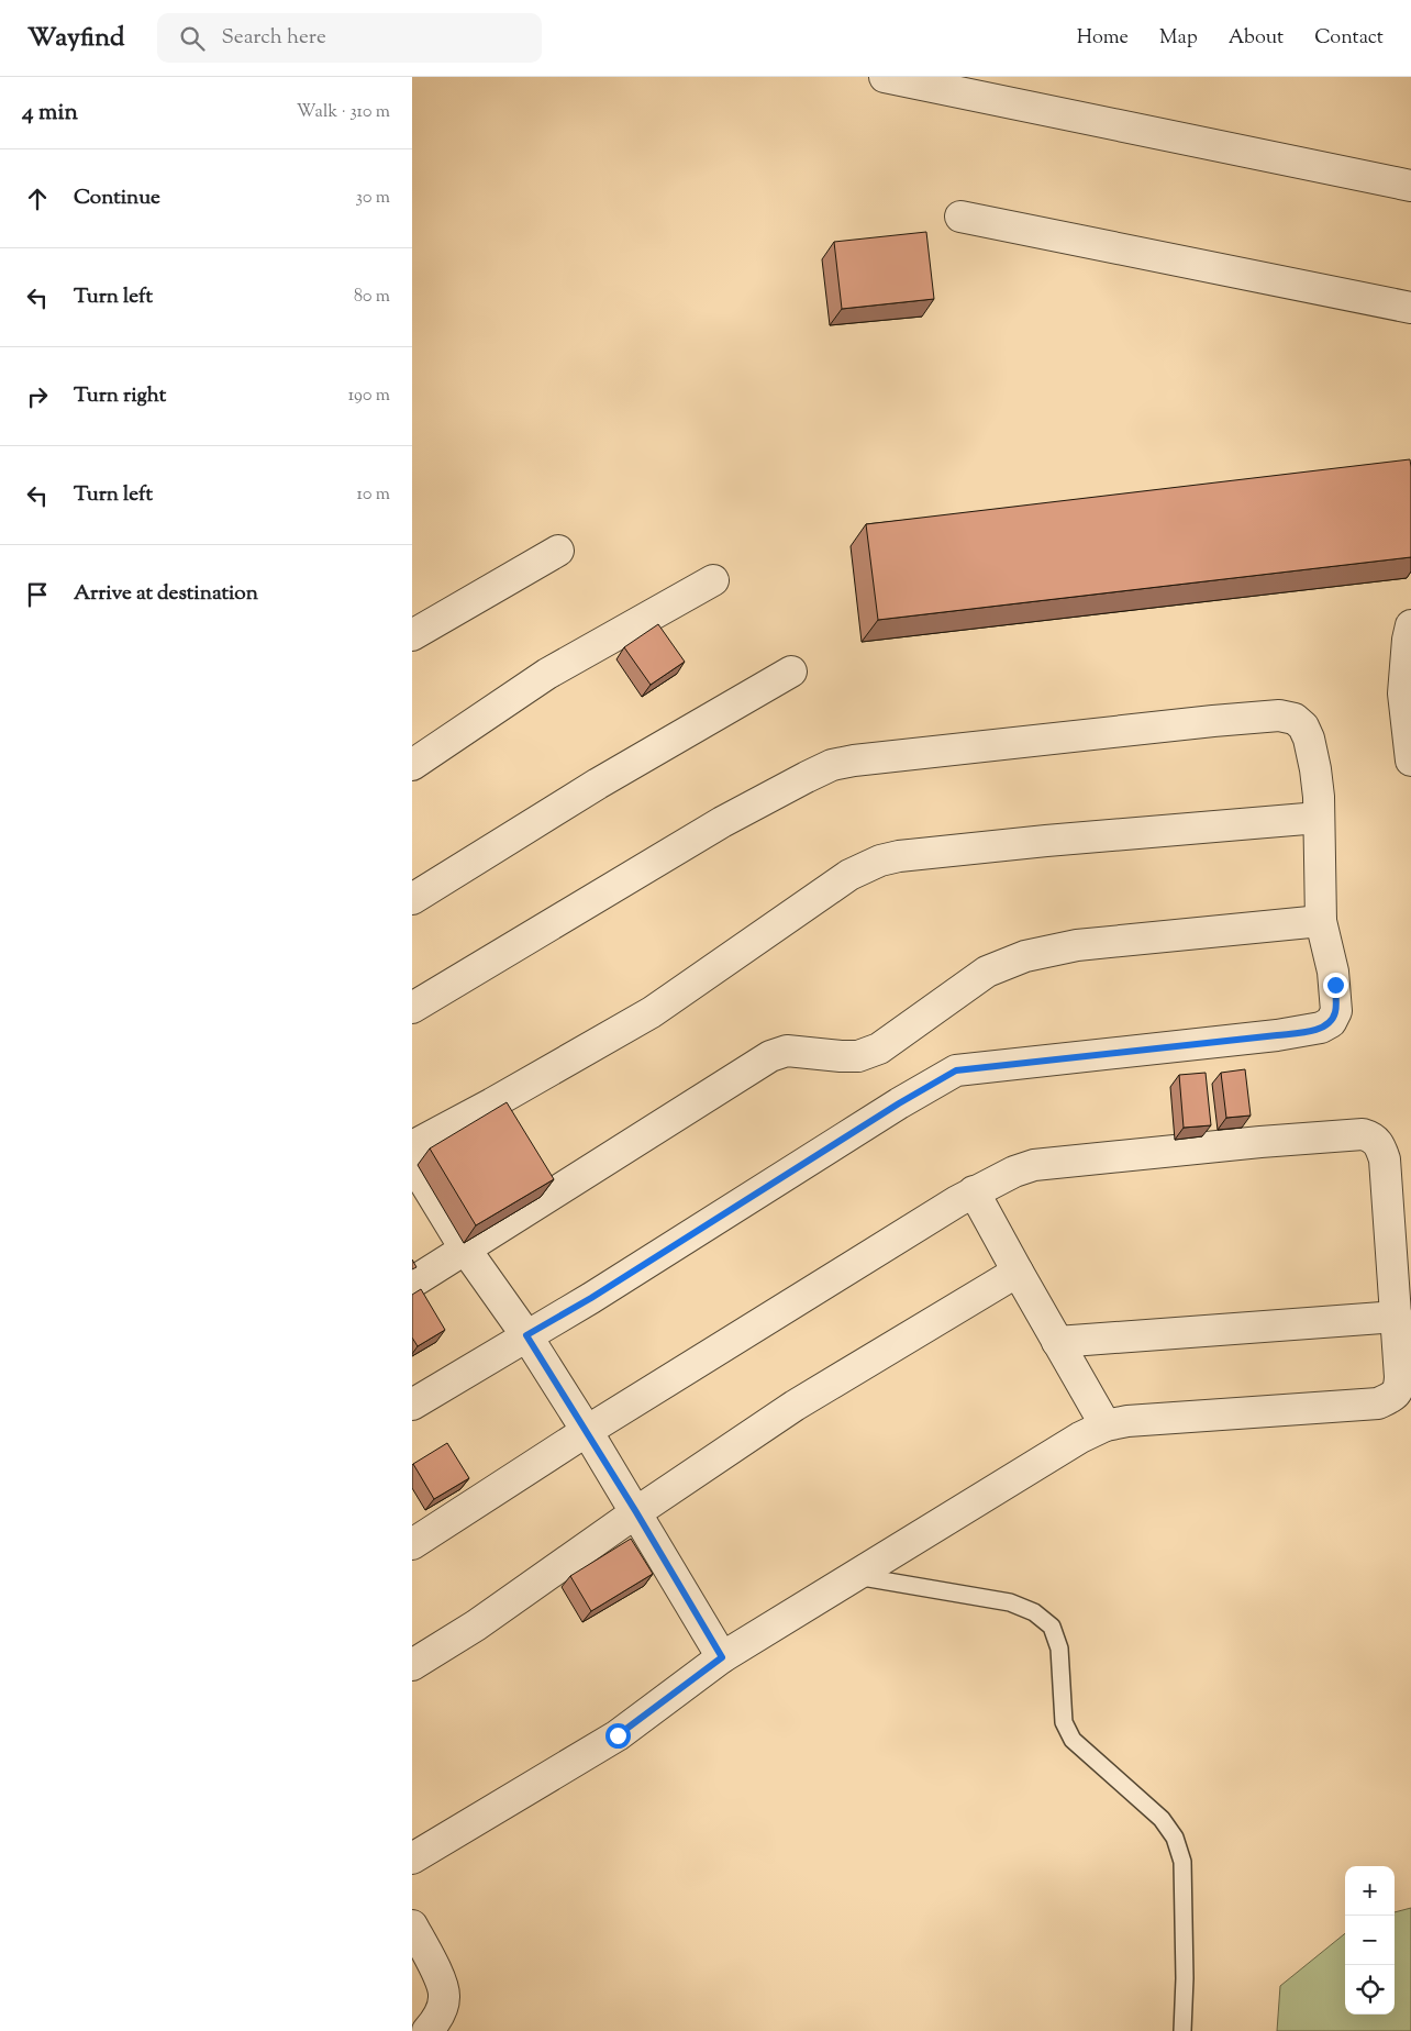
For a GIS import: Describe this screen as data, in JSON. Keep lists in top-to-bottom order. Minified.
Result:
{"page":{"header":"Wayfind","search":"Search here","nav":["Home","Map","About","Contact"],"heading":["4 min","Walk · 310 m"],"list":[["Continue","30 m"],["Turn left","80 m"],["Turn right","190 m"],["Turn left","10 m"],"Arrive at destination"],"map_buttons":["+","−"]}}
